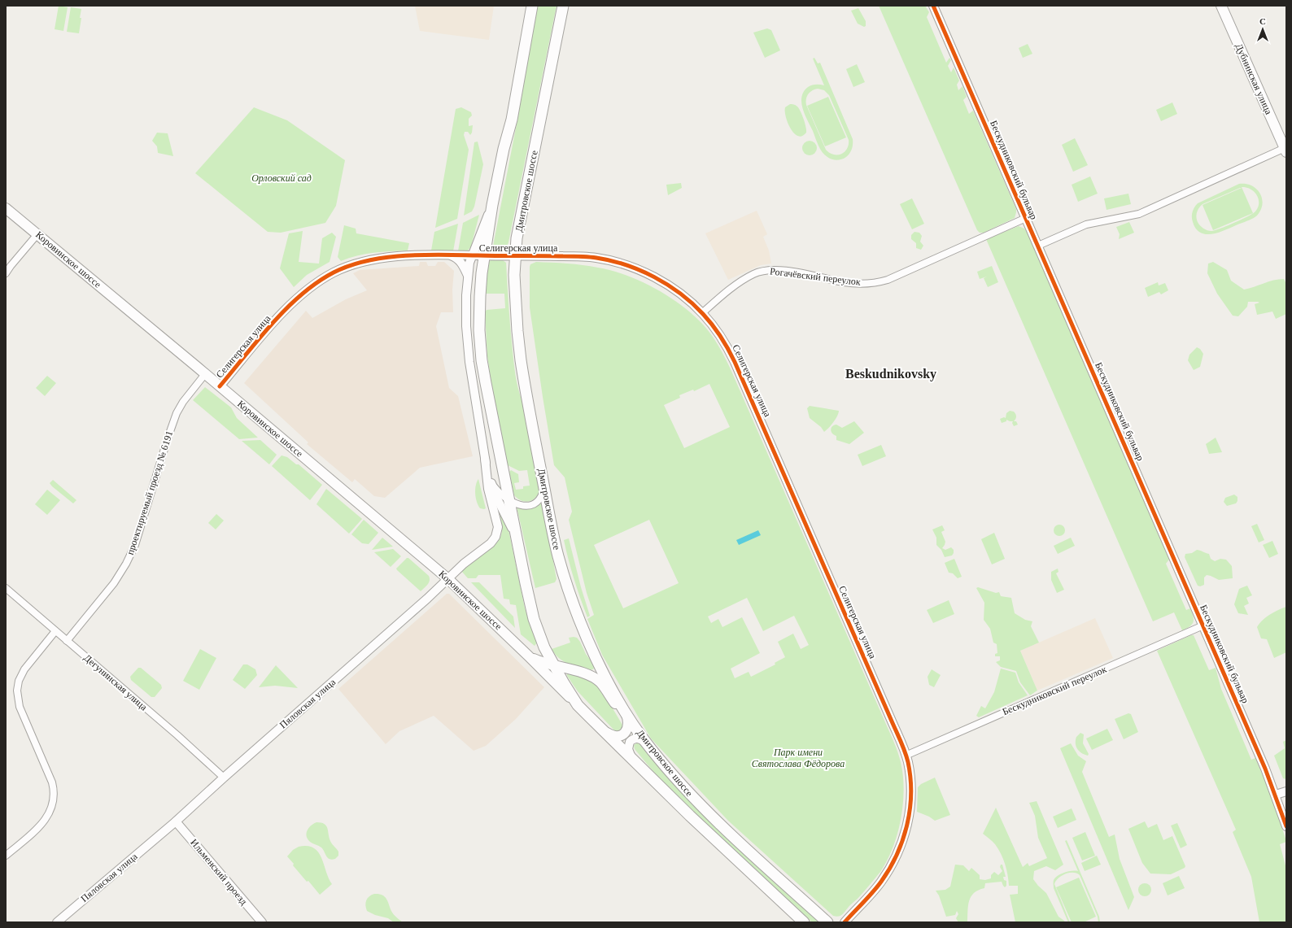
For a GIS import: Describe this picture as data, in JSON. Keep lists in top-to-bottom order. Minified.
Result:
{"streets":{"main road":["Дубнинская улица","Дмитровское шоссе","Коровинское шоссе"],"street":["Бескудниковский бульвар","Селигерская улица","Рогачёвский переулок","проектируемый проезд № 6191","Дегунинская улица","Бескудниковский переулок","Пяловская улица","Ильменский проезд"]},"crossings":[["Бескудниковский бульвар","Рогачёвский переулок"],["Бескудниковский бульвар","Бескудниковский переулок"],["Дмитровское шоссе","Селигерская улица"],["Дмитровское шоссе","Коровинское шоссе"],["Селигерская улица","Коровинское шоссе"],["Селигерская улица","Рогачёвский переулок"],["Селигерская улица","Бескудниковский переулок"],["Коровинское шоссе","проектируемый проезд № 6191"],["Коровинское шоссе","Пяловская улица"],["проектируемый проезд № 6191","Дегунинская улица"],["Дегунинская улица","Пяловская улица"],["Пяловская улица","Ильменский проезд"]],"districts":["Beskudnikovsky"],"parks":["Орловский сад","Парк имени Святослава Фёдорова"],"north":"top"}
